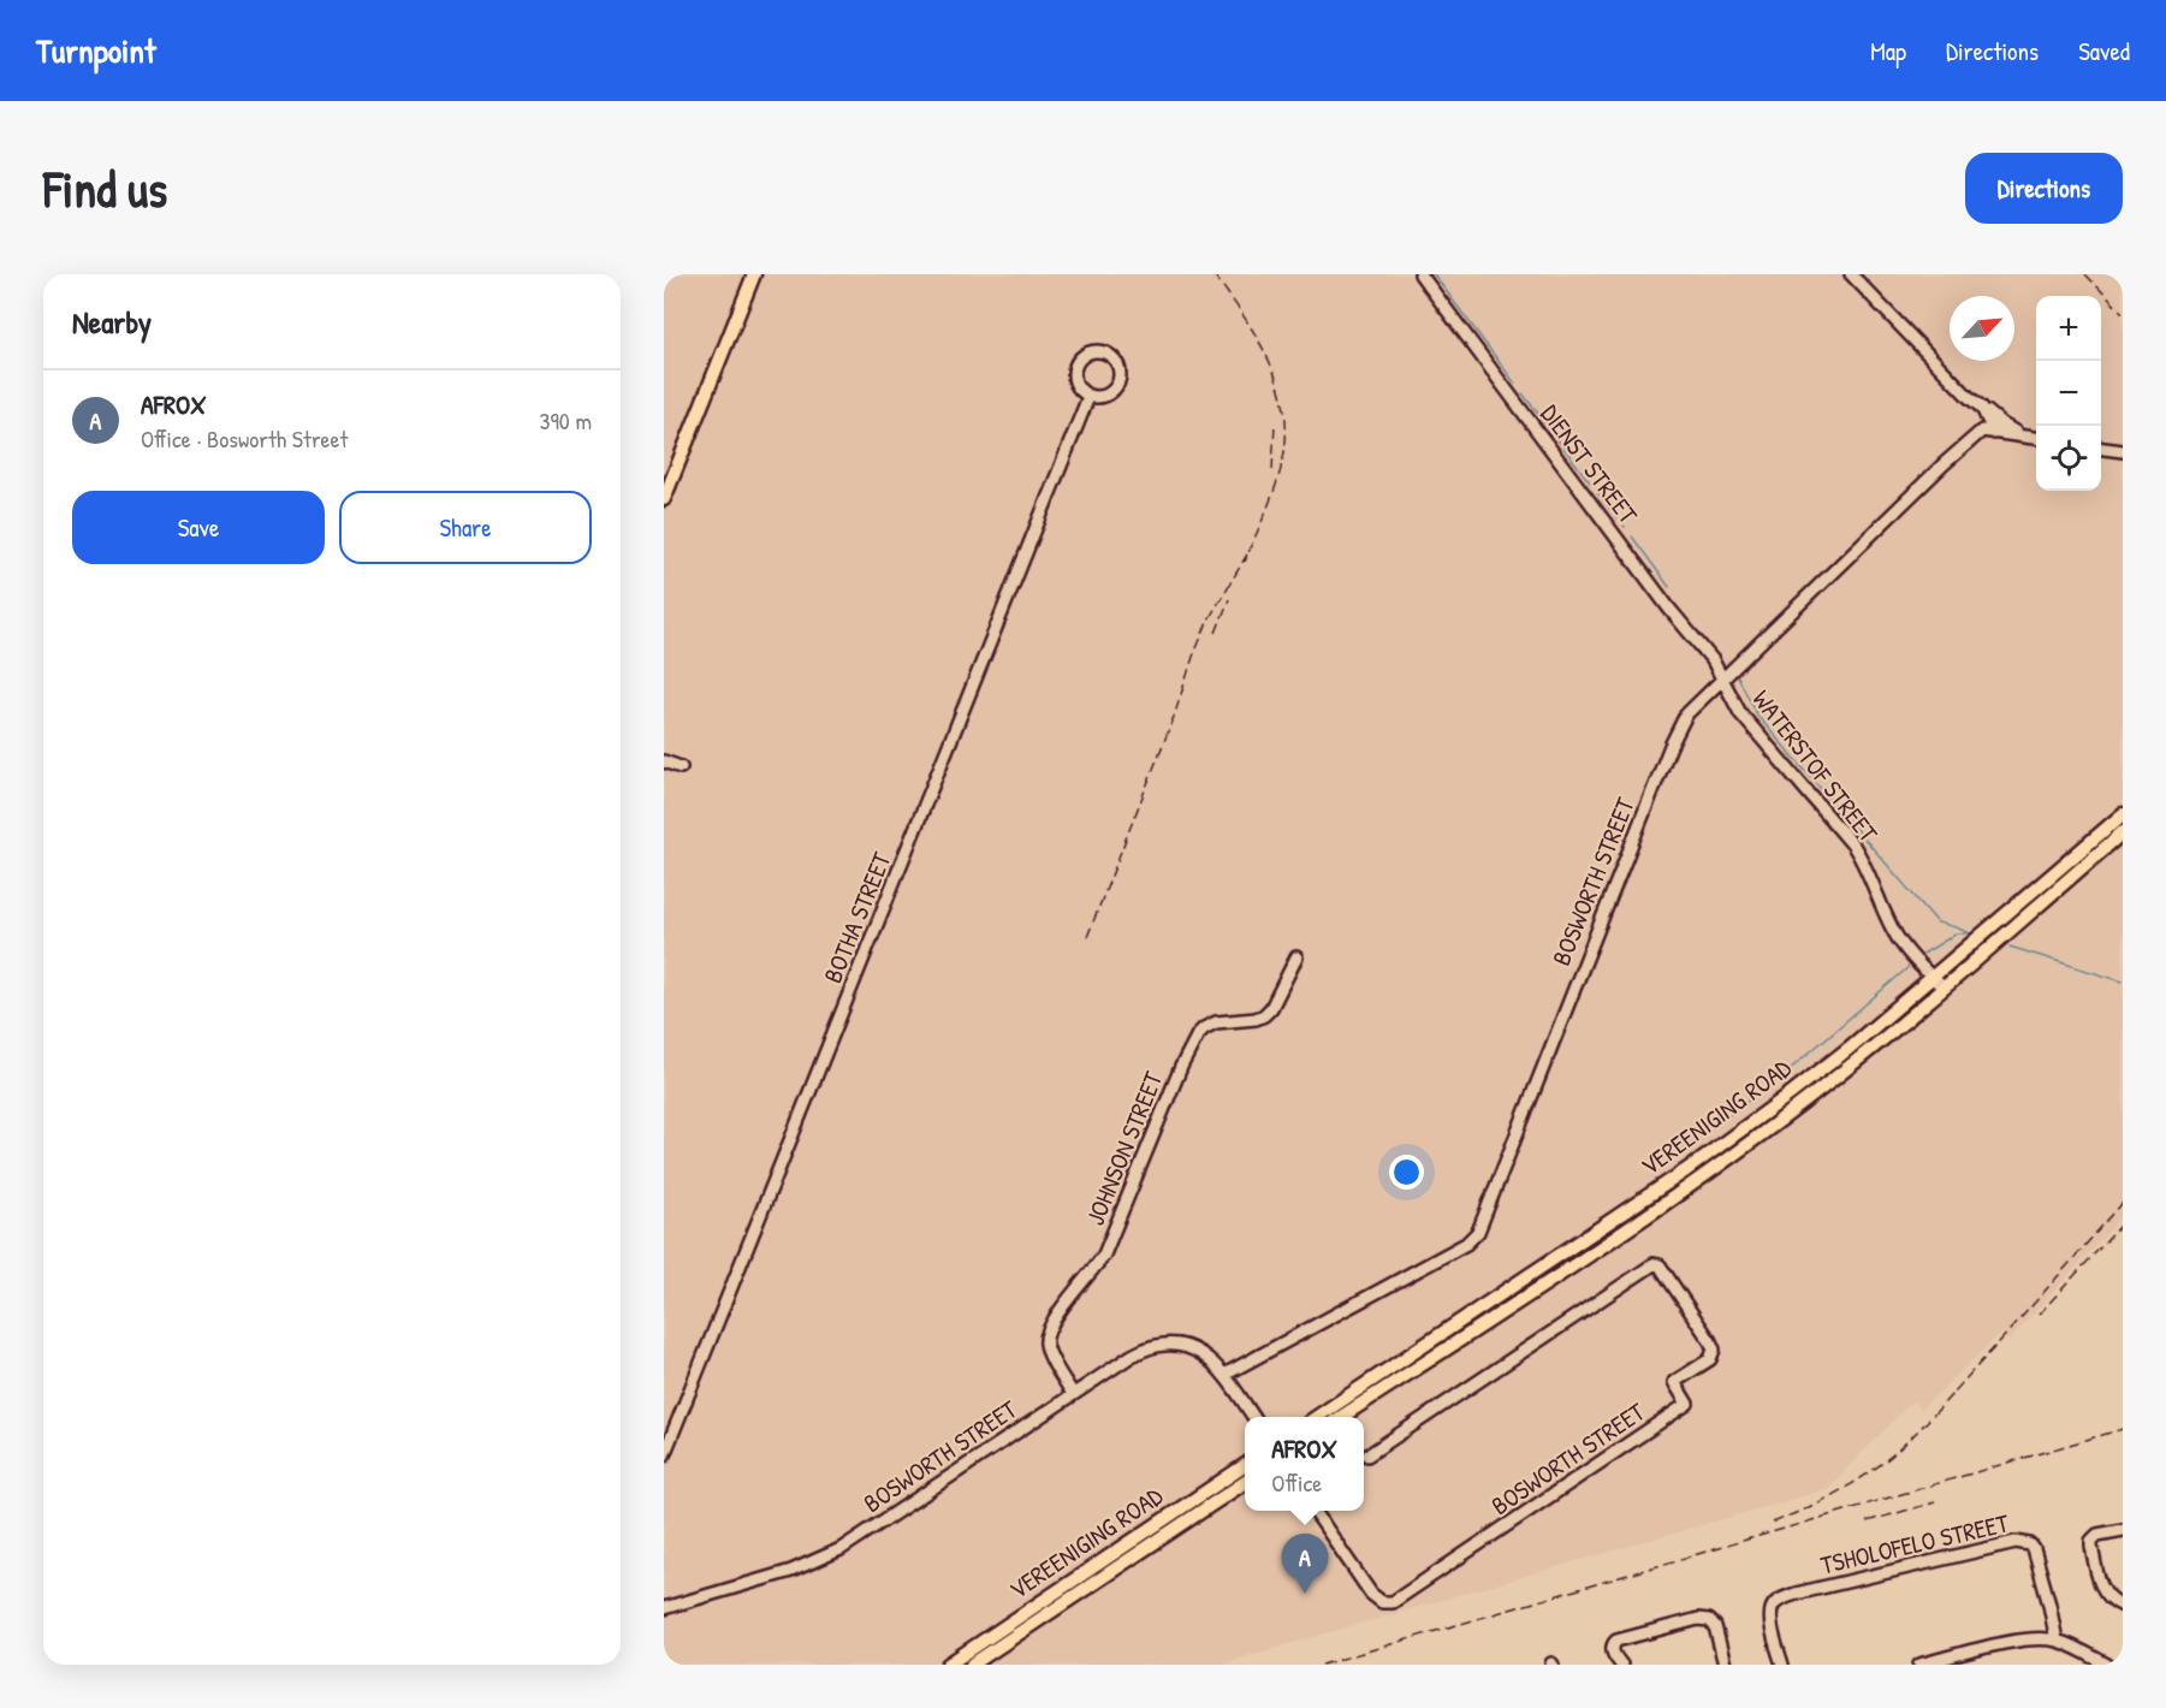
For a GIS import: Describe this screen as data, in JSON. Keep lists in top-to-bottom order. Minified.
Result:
{"streets":{"main road":["VEREENIGING ROAD"],"street":["DIENST STREET","WATERSTOF STREET","BOSWORTH STREET","BOTHA STREET","JOHNSON STREET","TSHOLOFELO STREET"]},"crossings":[["DIENST STREET","WATERSTOF STREET"],["DIENST STREET","BOSWORTH STREET"],["WATERSTOF STREET","BOSWORTH STREET"],["WATERSTOF STREET","VEREENIGING ROAD"],["BOSWORTH STREET","JOHNSON STREET"]],"north":"top right","page":{"header":"Turnpoint","nav":["Map","Directions","Saved"],"buttons":["Directions",["Save","Share"]],"title":"Find us","heading":"Nearby","map_buttons":["+","−"],"list":[{"mark":"A","name":"AFROX","note":"Office · Bosworth Street","value":"390 m"}],"popup":["AFROX","Office"],"pins":"A"}}
